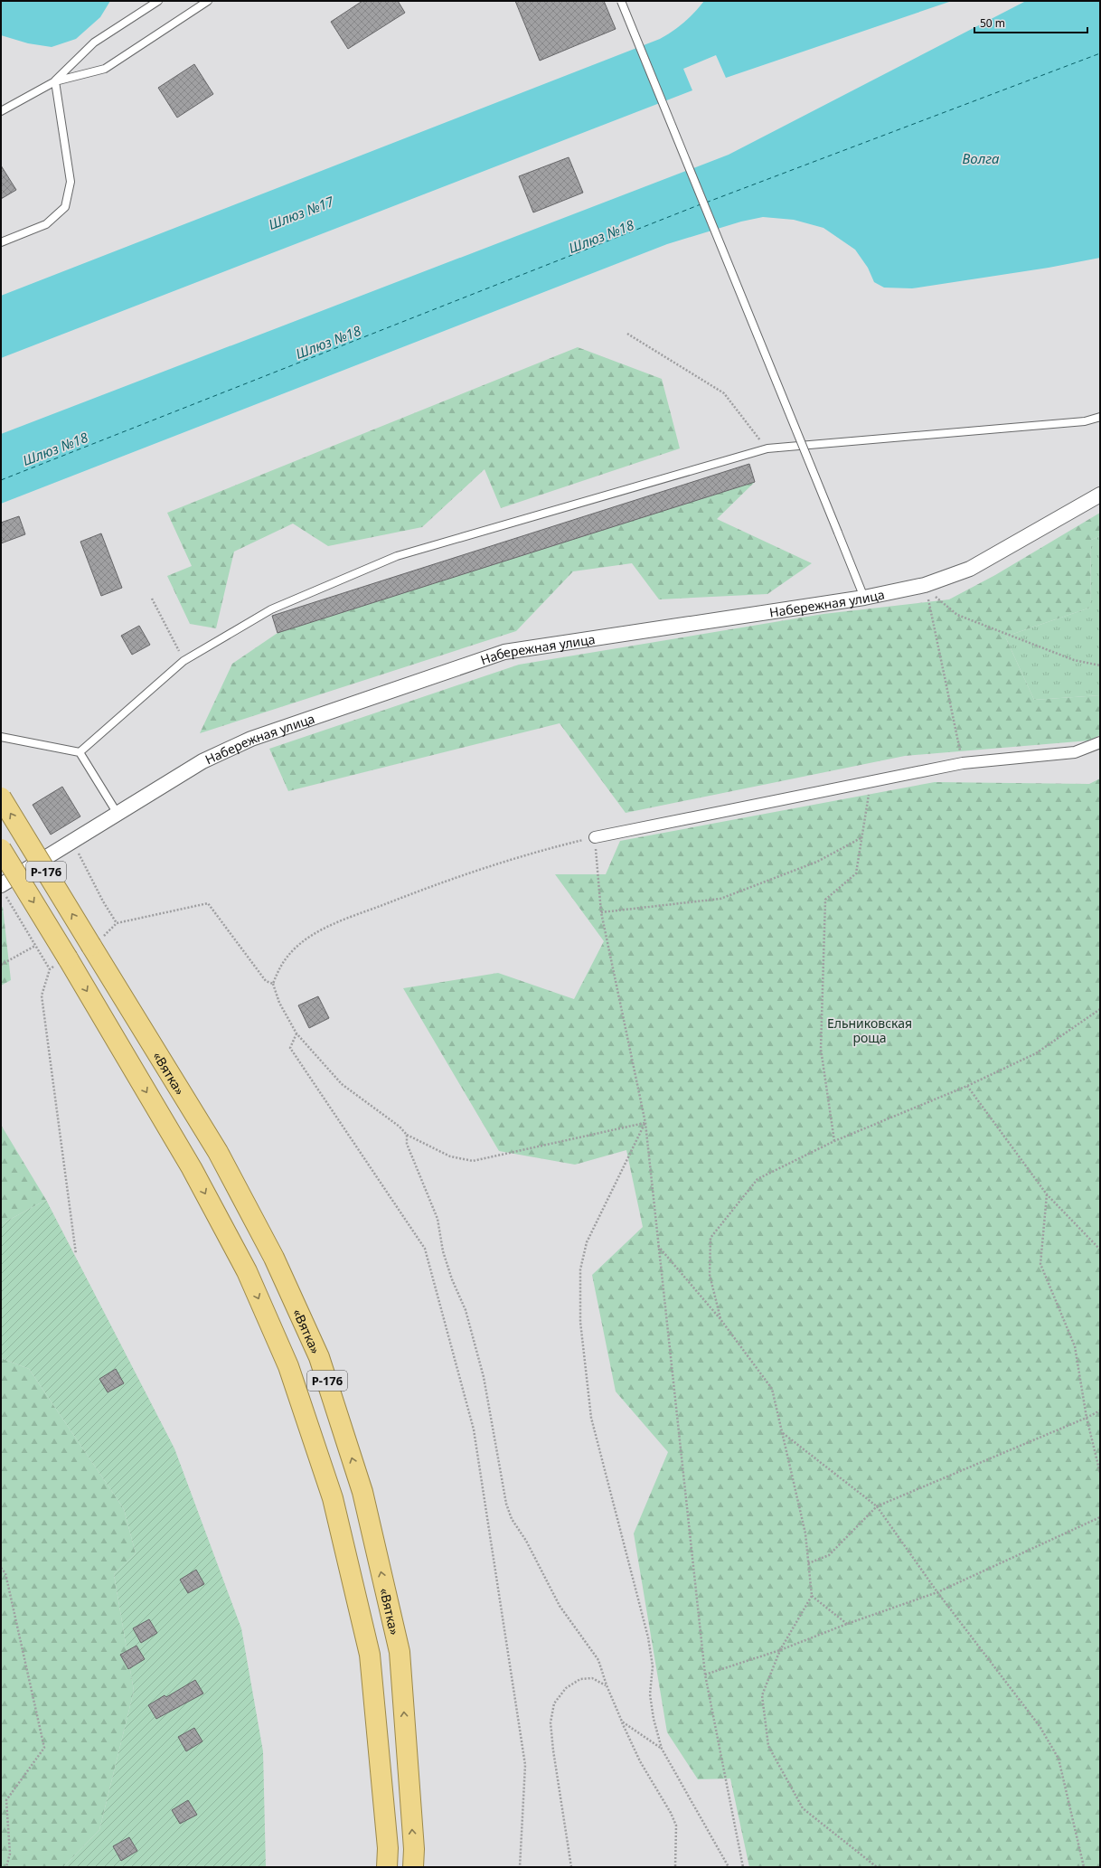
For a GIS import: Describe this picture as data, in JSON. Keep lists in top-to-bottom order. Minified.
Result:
{"streets":{"highway":["Р-176","«Вятка»"],"street":["Набережная улица"]},"water":["Волга","Шлюз №17","Шлюз №18"],"parks":["Ельниковская роща"],"scale_bar":"50 m"}
